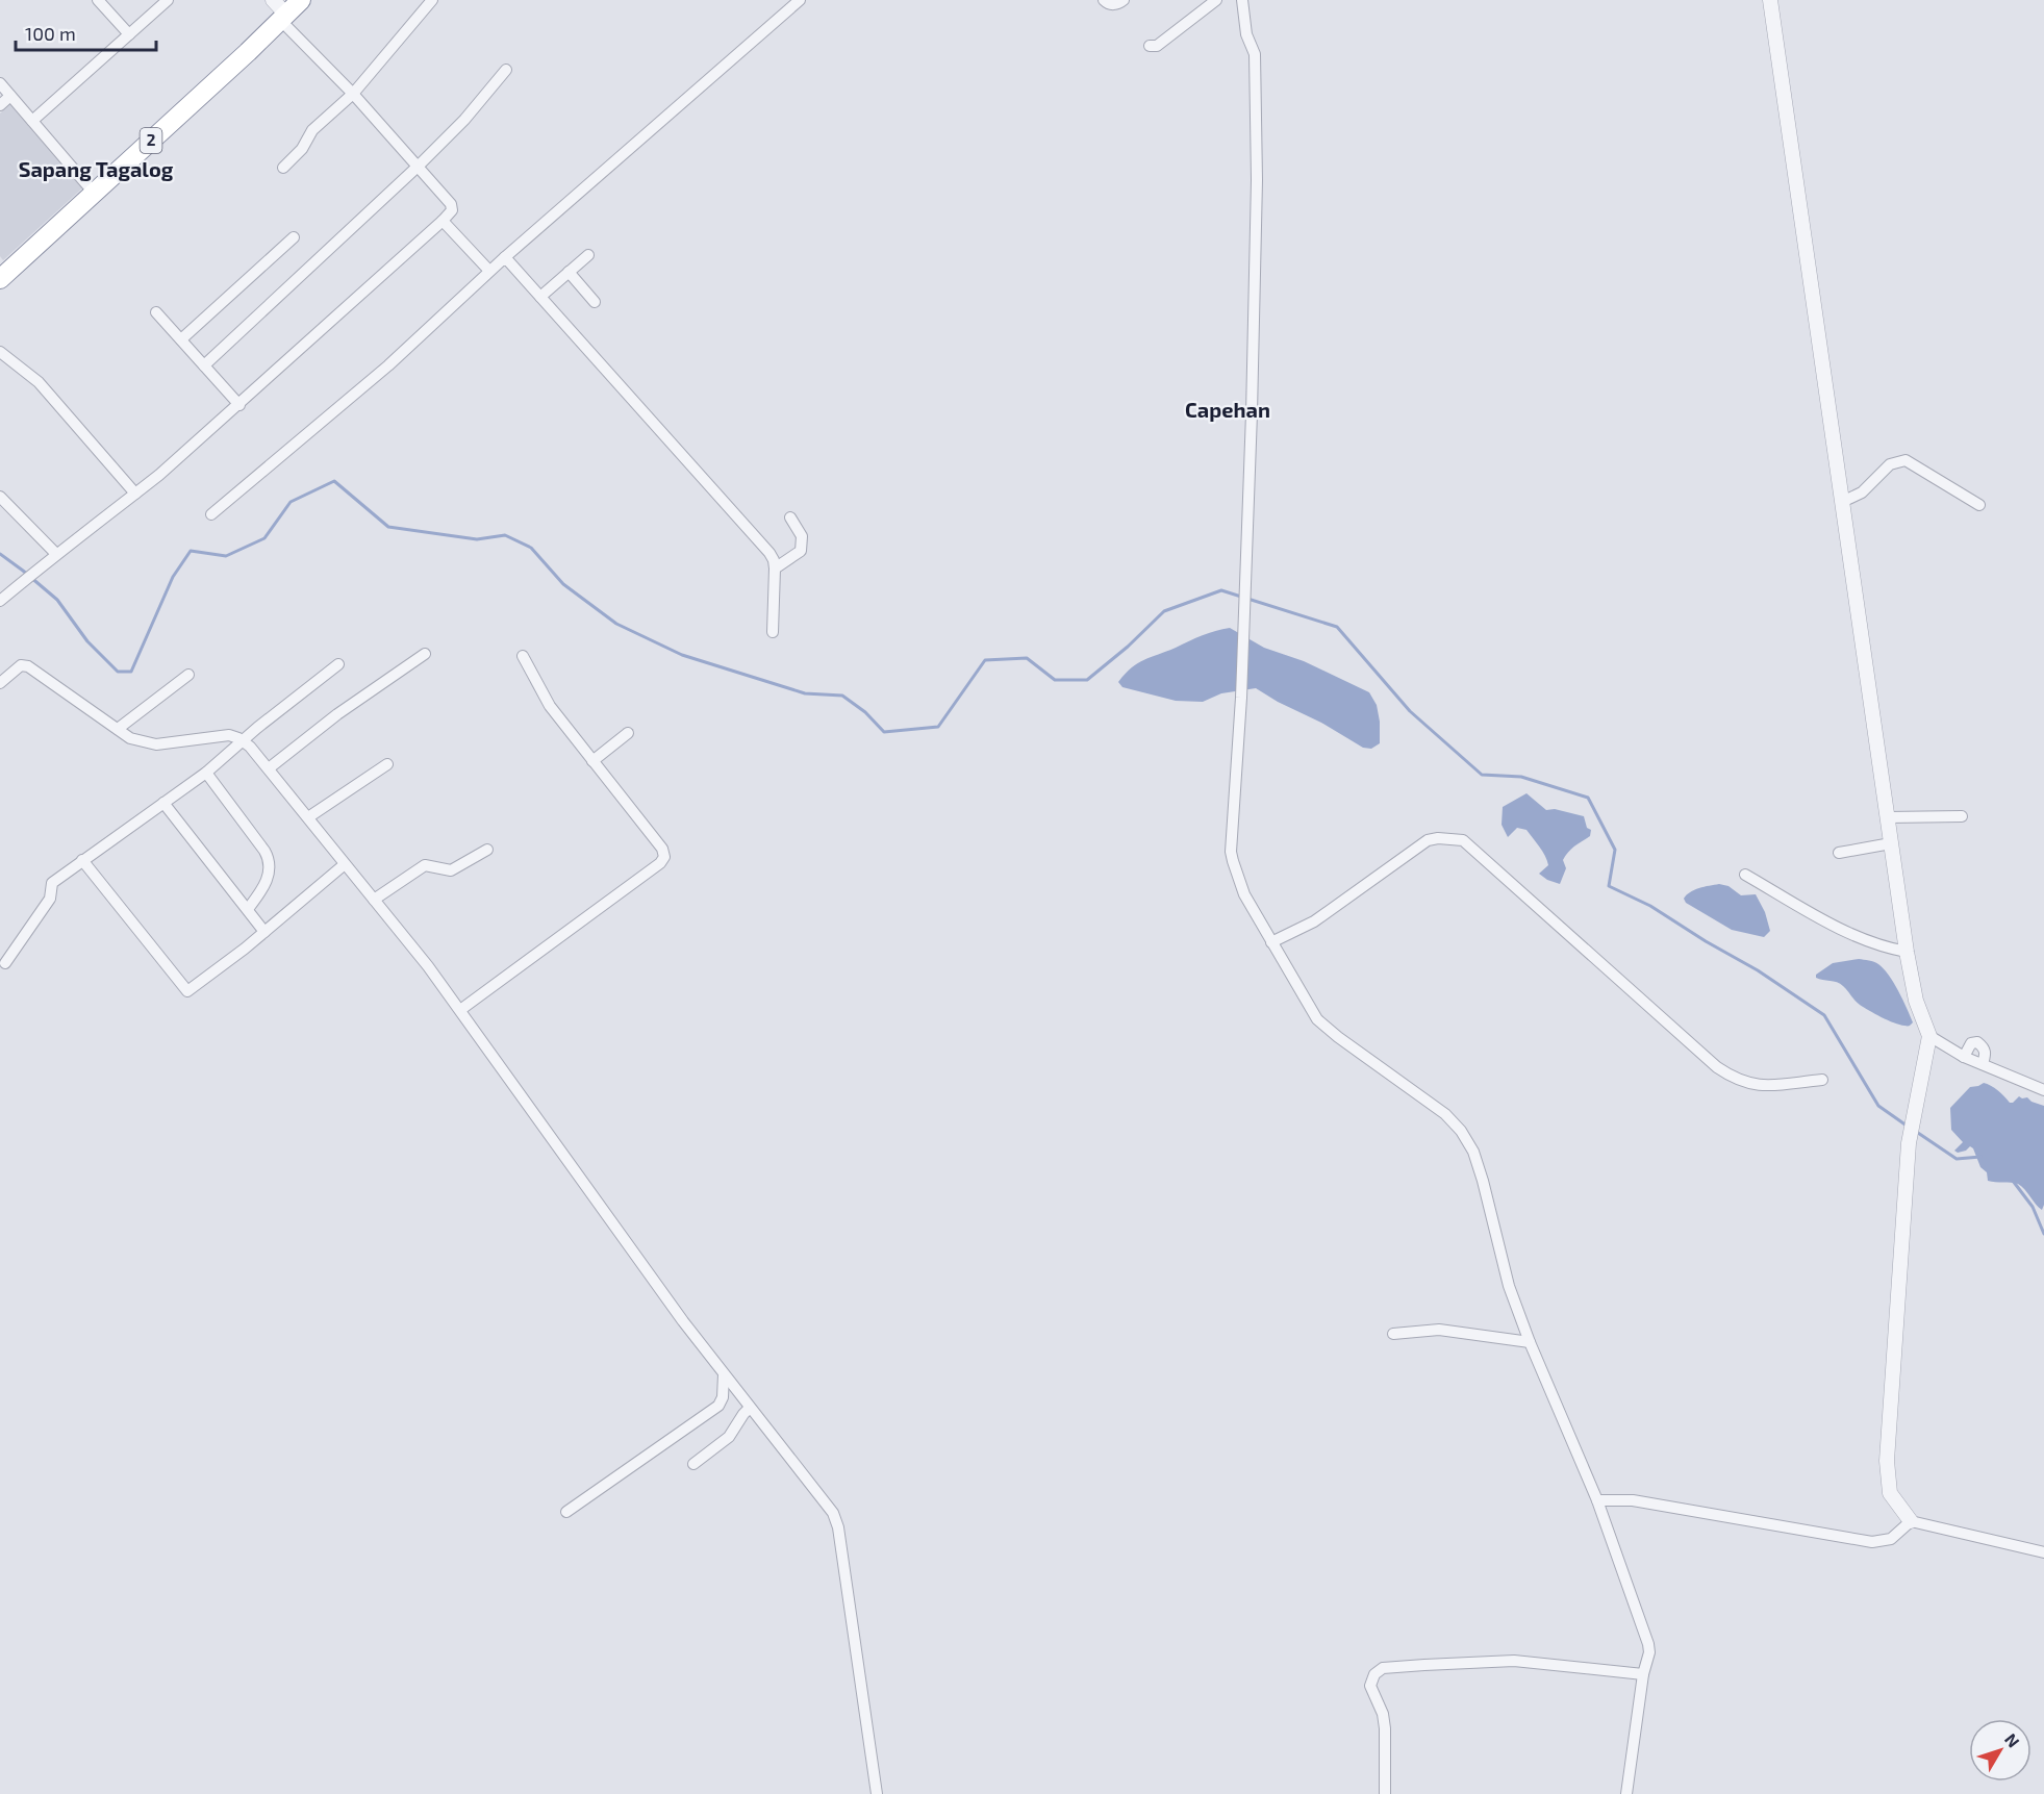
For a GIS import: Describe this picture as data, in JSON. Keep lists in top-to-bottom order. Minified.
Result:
{"streets":{"highway":["2"]},"districts":["Sapang Tagalog","Capehan"],"scale_bar":"100 m","north":"top right"}
